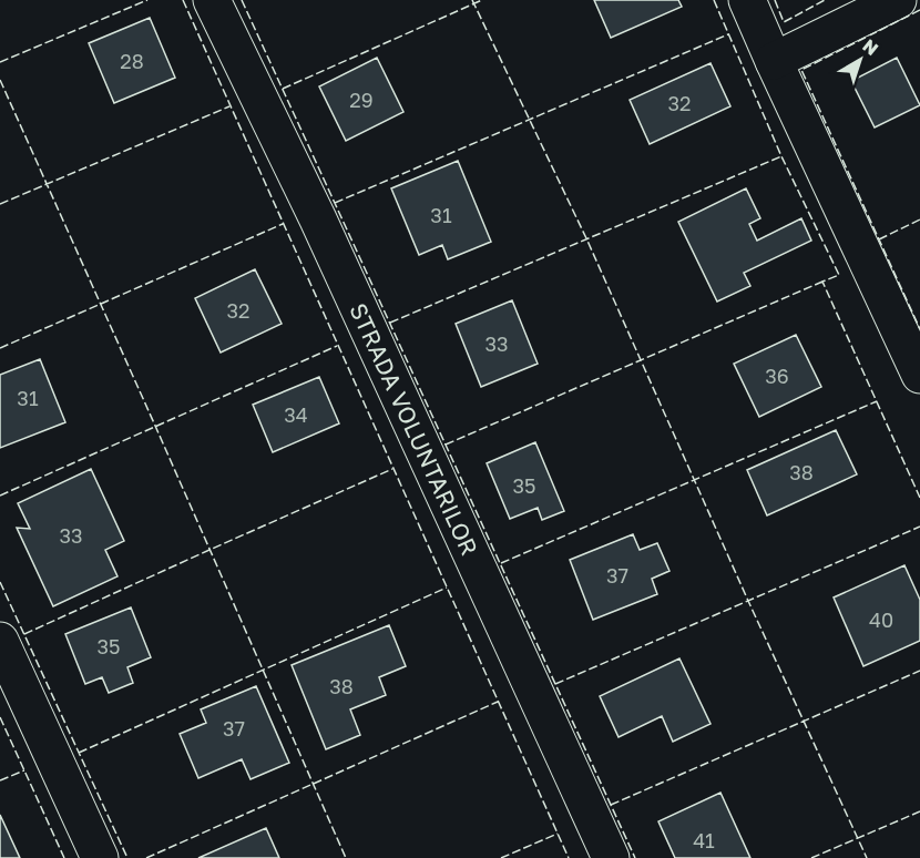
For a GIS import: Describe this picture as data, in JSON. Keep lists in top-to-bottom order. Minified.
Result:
{"streets":{"street":["STRADA VOLUNTARILOR"]},"house_numbers":["28","29","32","31","32","33","36","31","34","38","35","33","37","40","35","38","37","41"],"north":"top right"}
